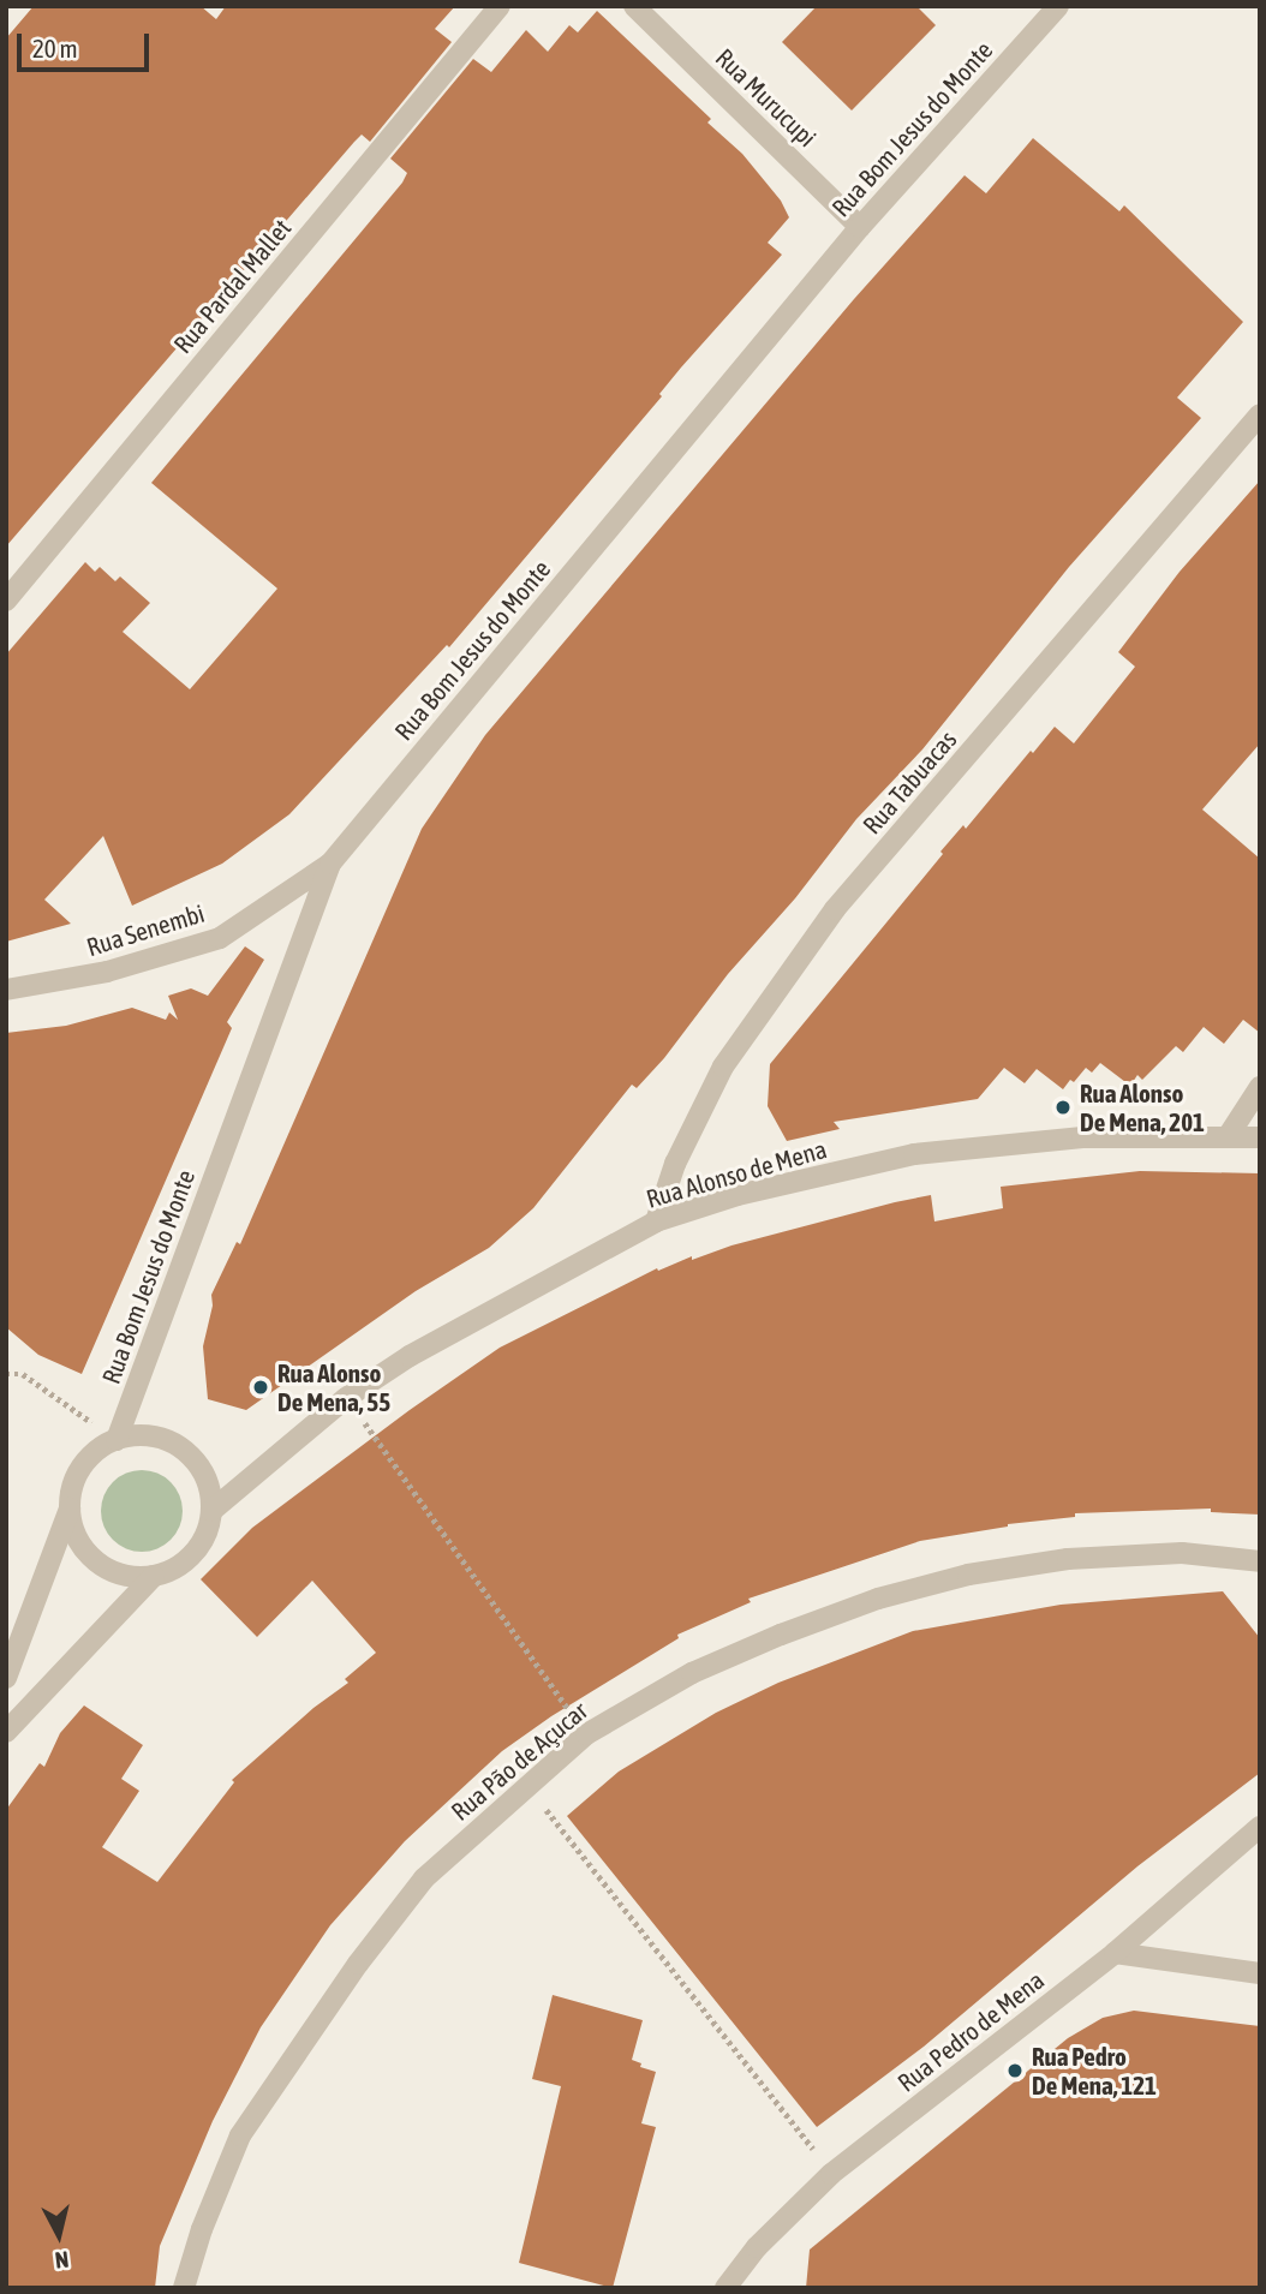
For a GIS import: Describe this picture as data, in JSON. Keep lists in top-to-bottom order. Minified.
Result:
{"streets":{"street":["Rua Murucupi","Rua Bom Jesus do Monte","Rua Pardal Mallet","Rua Tabuacas","Rua Senembi","Rua Alonso de Mena","Rua Pão de Açucar","Rua Pedro de Mena"]},"crossings":[["Rua Murucupi","Rua Bom Jesus do Monte"],["Rua Bom Jesus do Monte","Rua Senembi"],["Rua Bom Jesus do Monte","Rua Alonso de Mena"],["Rua Tabuacas","Rua Alonso de Mena"]],"places":["Rua Alonso De Mena, 201","Rua Alonso De Mena, 55","Rua Pedro De Mena, 121"],"scale_bar":"20 m","north":"bottom"}
